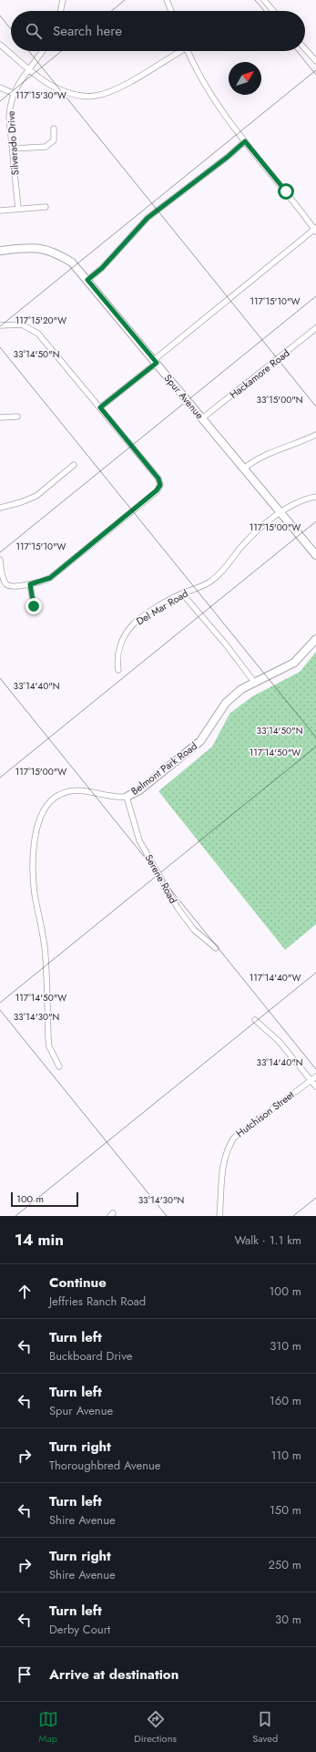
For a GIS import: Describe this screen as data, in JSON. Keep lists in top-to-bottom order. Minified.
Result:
{"streets":{"street":["Silverado Drive","Hackamore Road","Spur Avenue","Del Mar Road","Belmont Park Road","Serene Road","Hutchison Street"]},"crossings":[["Hackamore Road","Spur Avenue"],["Spur Avenue","Del Mar Road"],["Belmont Park Road","Serene Road"]],"scale_bar":"100 m","north":"top right","page":{"search":"Search here","scale":"100 m","heading":["14 min","Walk · 1.1 km"],"list":[["Continue","Jeffries Ranch Road","100 m"],["Turn left","Buckboard Drive","310 m"],["Turn left","Spur Avenue","160 m"],["Turn right","Thoroughbred Avenue","110 m"],["Turn left","Shire Avenue","150 m"],["Turn right","Shire Avenue","250 m"],["Turn left","Derby Court","30 m"],"Arrive at destination"],"nav":["Map","Directions","Saved"]},"coordinates":["117°15'30\"W","117°15'10\"W","117°15'20\"W","33°14'50\"N","33°15'00\"N","117°15'00\"W","33°14'40\"N","117°14'50\"W","117°14'40\"W","33°14'30\"N"]}
